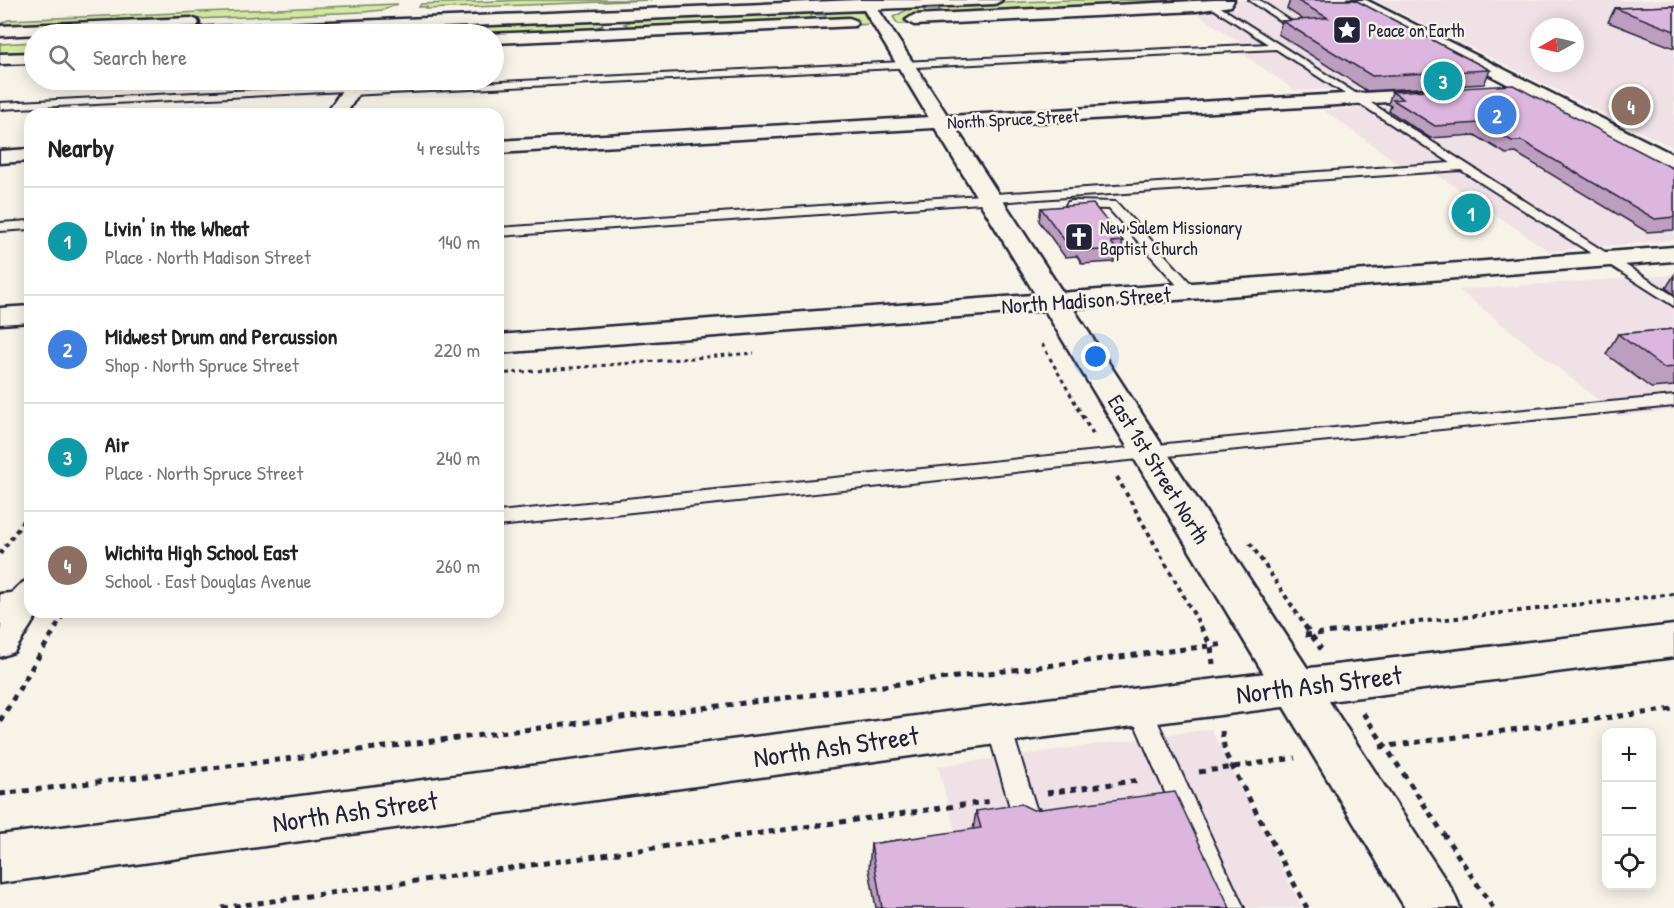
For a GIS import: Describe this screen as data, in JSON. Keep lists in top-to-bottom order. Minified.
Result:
{"streets":{"street":["North Spruce Street","North Madison Street","East 1st Street North","North Ash Street"]},"crossings":[["North Spruce Street","East 1st Street North"],["North Madison Street","East 1st Street North"],["East 1st Street North","North Ash Street"]],"places":{"place":["Peace on Earth"],"church":["New Salem Missionary Baptist Church"]},"north":"left","page":{"search":"Search here","pins":["3","4","2","1"],"heading":["Nearby","4 results"],"list":[{"mark":"1","name":"Livin' in the Wheat","note":"Place · North Madison Street","value":"140 m"},{"mark":"2","name":"Midwest Drum and Percussion","note":"Shop · North Spruce Street","value":"220 m"},{"mark":"3","name":"Air","note":"Place · North Spruce Street","value":"240 m"},{"mark":"4","name":"Wichita High School East","note":"School · East Douglas Avenue","value":"260 m"}],"map_buttons":["+","−"]}}
